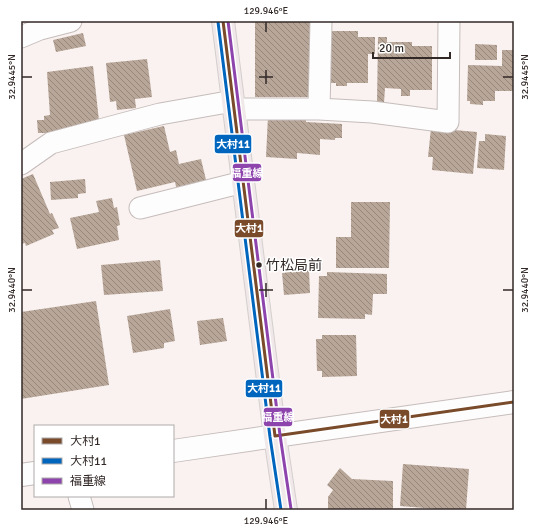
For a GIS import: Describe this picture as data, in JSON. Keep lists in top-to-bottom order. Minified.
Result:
{"places":["竹松局前"],"lines":["transit line 大村1","transit line 福重線","transit line 大村11"],"legend":["大村1","大村11","福重線"],"scale_bar":"20 m","coordinates":["129.946°E","32.9445°N","32.9440°N"]}
